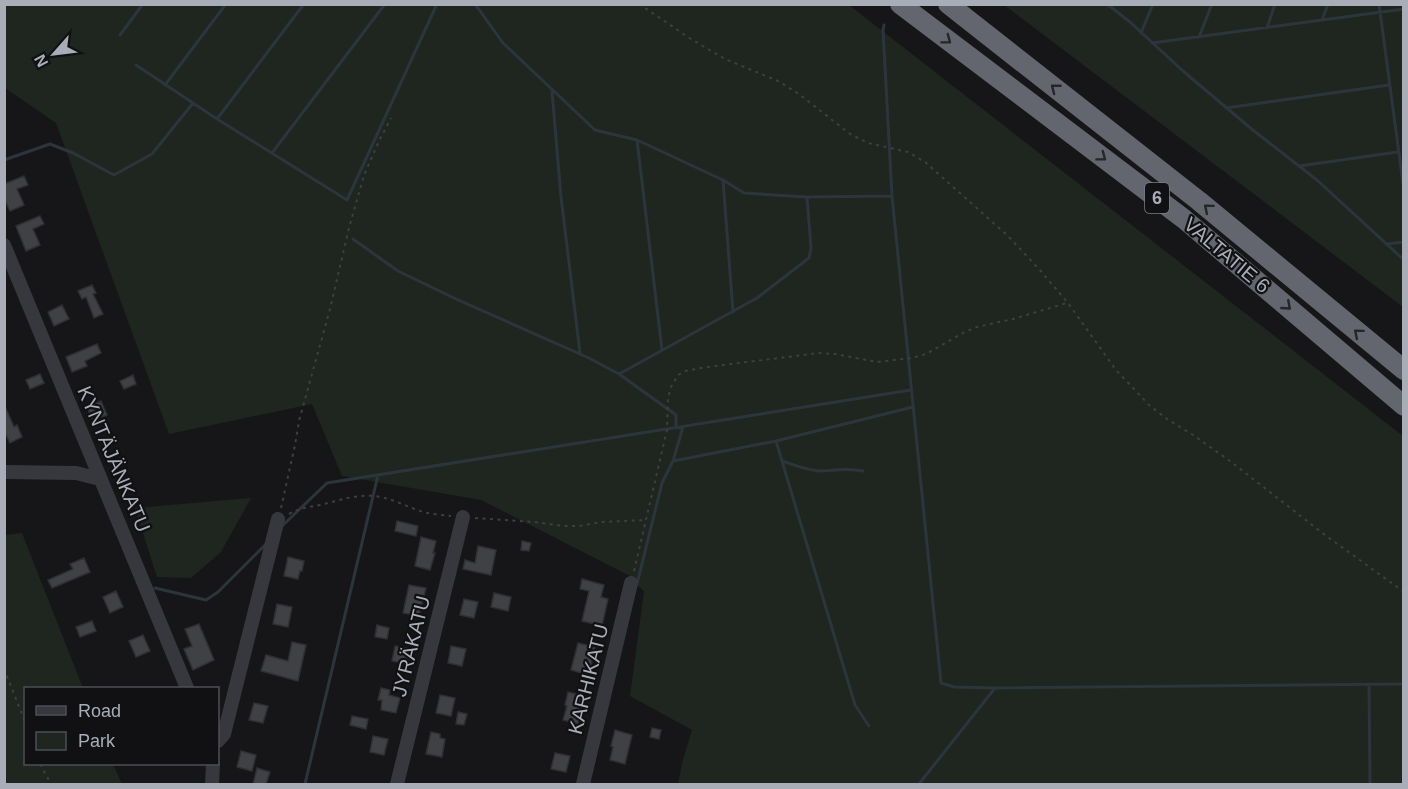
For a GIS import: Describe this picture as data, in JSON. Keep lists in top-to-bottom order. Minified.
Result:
{"streets":{"highway":["6","VALTATIE 6"],"street":["KYNTÄJÄNKATU","JYRÄKATU","KARHIKATU"]},"legend":["Road","Park"],"north":"bottom left"}
